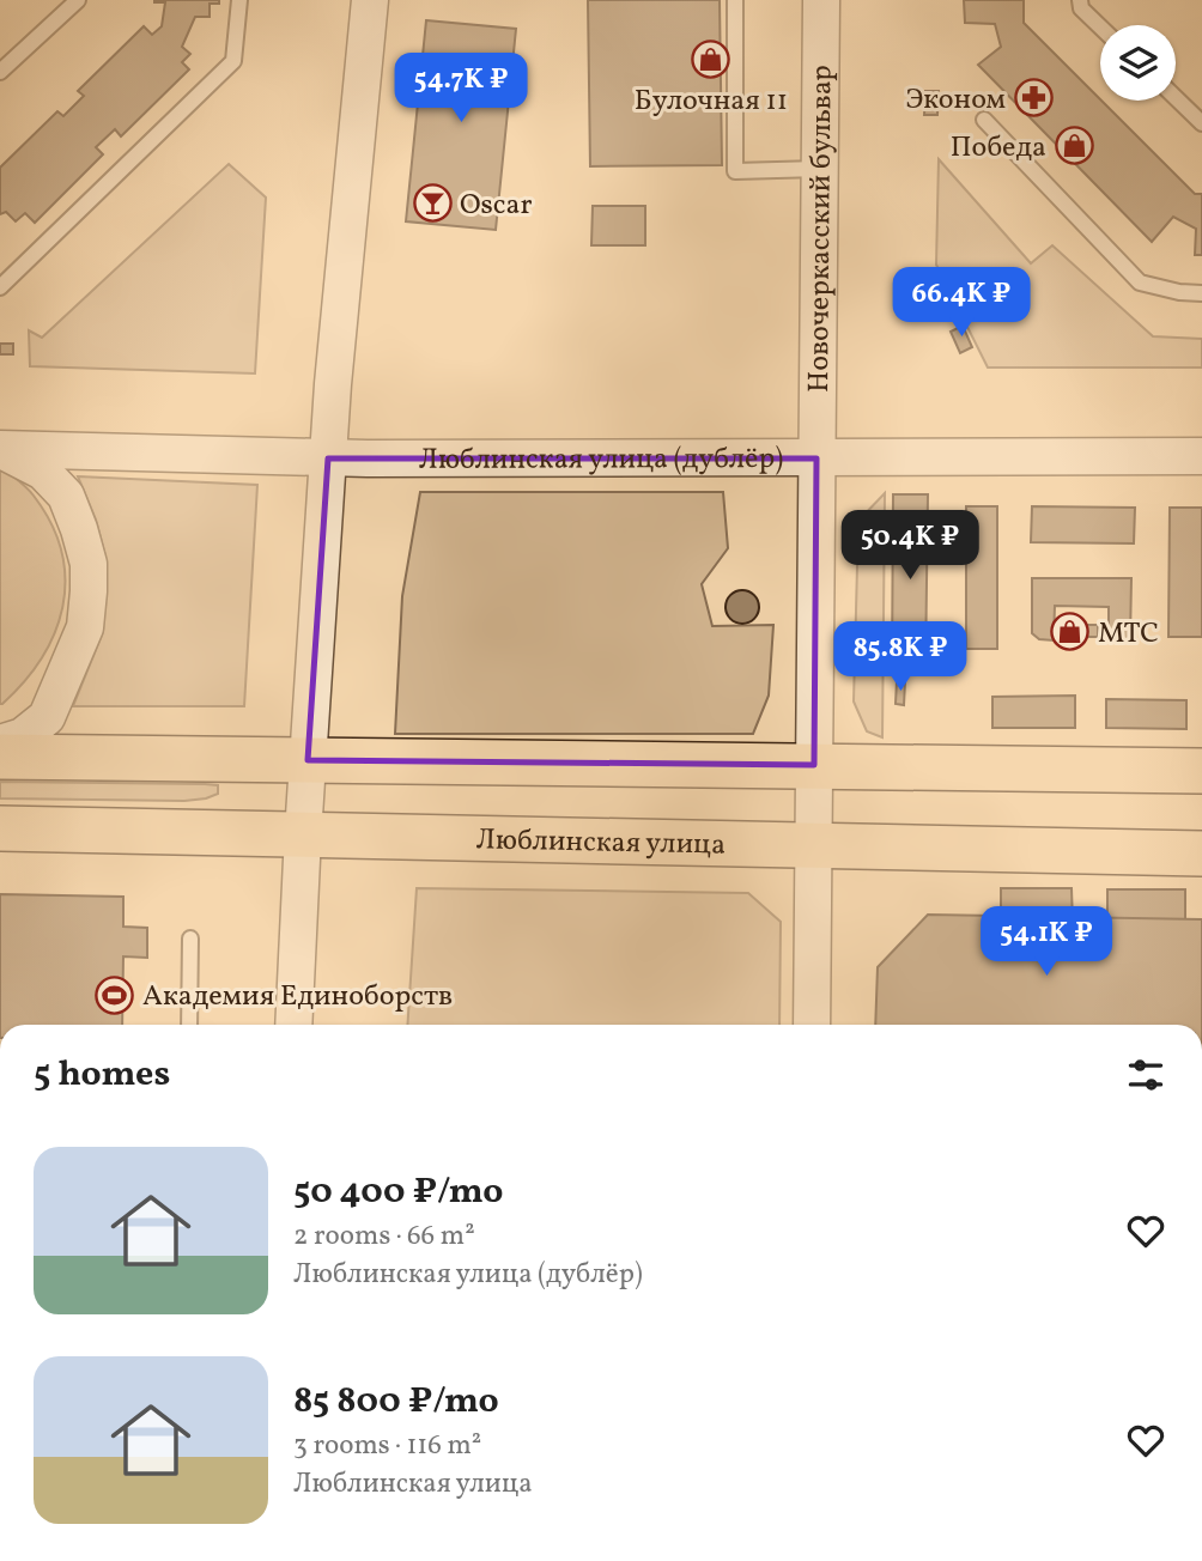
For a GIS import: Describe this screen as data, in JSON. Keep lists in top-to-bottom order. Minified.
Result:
{"streets":{"main road":["Люблинская улица"],"street":["Новочеркасский бульвар","Люблинская улица (дублёр)"]},"crossings":[["Новочеркасский бульвар","Люблинская улица (дублёр)"],["Новочеркасский бульвар","Люблинская улица"]],"places":{"shop":["Булочная 11","Победа","МТС"],"pharmacy":["Эконом"],"bar":["Oscar"],"sports":["Академия Единоборств"]},"page":{"price":["54.7K ₽","66.4K ₽","50.4K ₽","85.8K ₽","54.1K ₽"],"heading":"5 homes","list":[{"name":"50 400 ₽/mo","note":"2 rooms · 66 m² · Люблинская улица (дублёр)"},{"name":"85 800 ₽/mo","note":"3 rooms · 116 m² · Люблинская улица"}]}}
